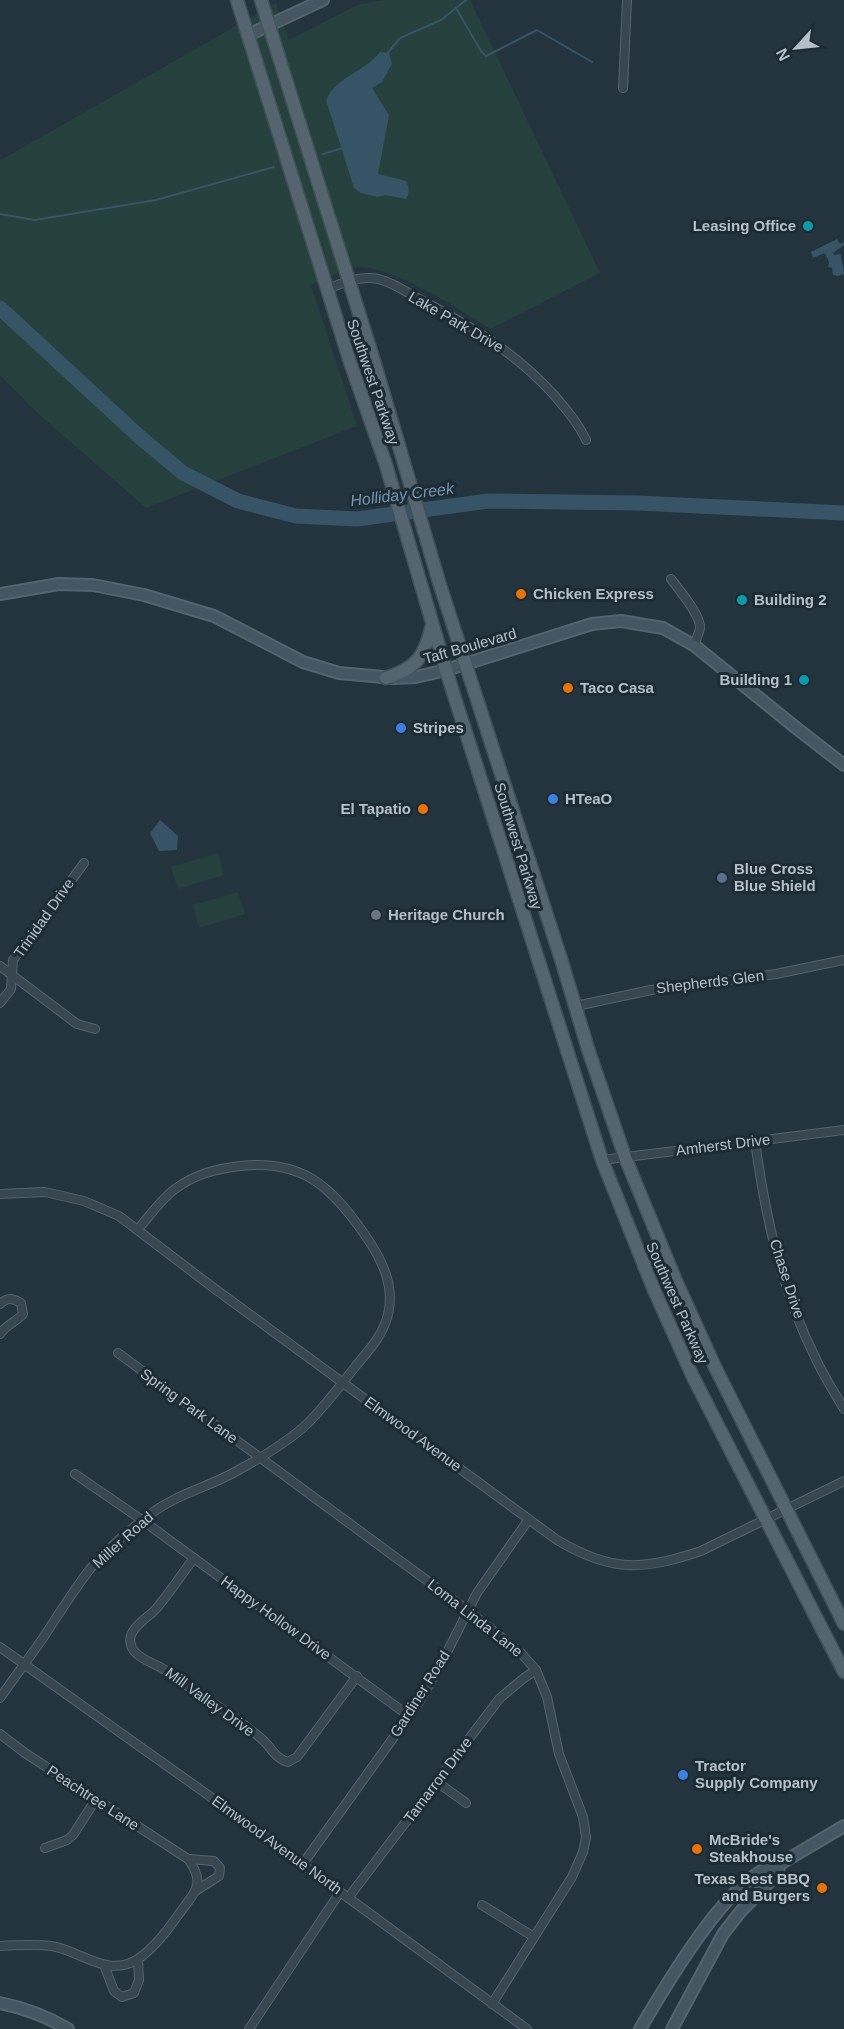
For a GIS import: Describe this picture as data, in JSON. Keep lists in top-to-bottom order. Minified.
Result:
{"streets":{"main road":["Southwest Parkway"],"street":["Lake Park Drive","Taft Boulevard","Trinidad Drive","Shepherds Glen","Amherst Drive","Chase Drive","Spring Park Lane","Elmwood Avenue","Miller Road","Happy Hollow Drive","Loma Linda Lane","Gardiner Road","Mill Valley Drive","Tamarron Drive","Peachtree Lane","Elmwood Avenue North"]},"crossings":[["Lake Park Drive","Southwest Parkway"],["Southwest Parkway","Taft Boulevard"],["Southwest Parkway","Shepherds Glen"],["Southwest Parkway","Amherst Drive"],["Southwest Parkway","Elmwood Avenue"],["Amherst Drive","Chase Drive"],["Spring Park Lane","Miller Road"],["Spring Park Lane","Loma Linda Lane"],["Elmwood Avenue","Miller Road"],["Elmwood Avenue","Gardiner Road"],["Miller Road","Happy Hollow Drive"],["Miller Road","Loma Linda Lane"],["Miller Road","Elmwood Avenue North"],["Happy Hollow Drive","Gardiner Road"],["Happy Hollow Drive","Mill Valley Drive"],["Loma Linda Lane","Gardiner Road"],["Loma Linda Lane","Tamarron Drive"],["Loma Linda Lane","Elmwood Avenue North"],["Gardiner Road","Elmwood Avenue North"],["Tamarron Drive","Elmwood Avenue North"]],"water":["Holliday Creek"],"places":["Leasing Office","Chicken Express","Building 2","Building 1","Taco Casa","Stripes","HTeaO","El Tapatio","Blue Cross Blue Shield","Heritage Church","Tractor Supply Company","McBride's Steakhouse","Texas Best BBQ and Burgers"],"north":"bottom left"}
